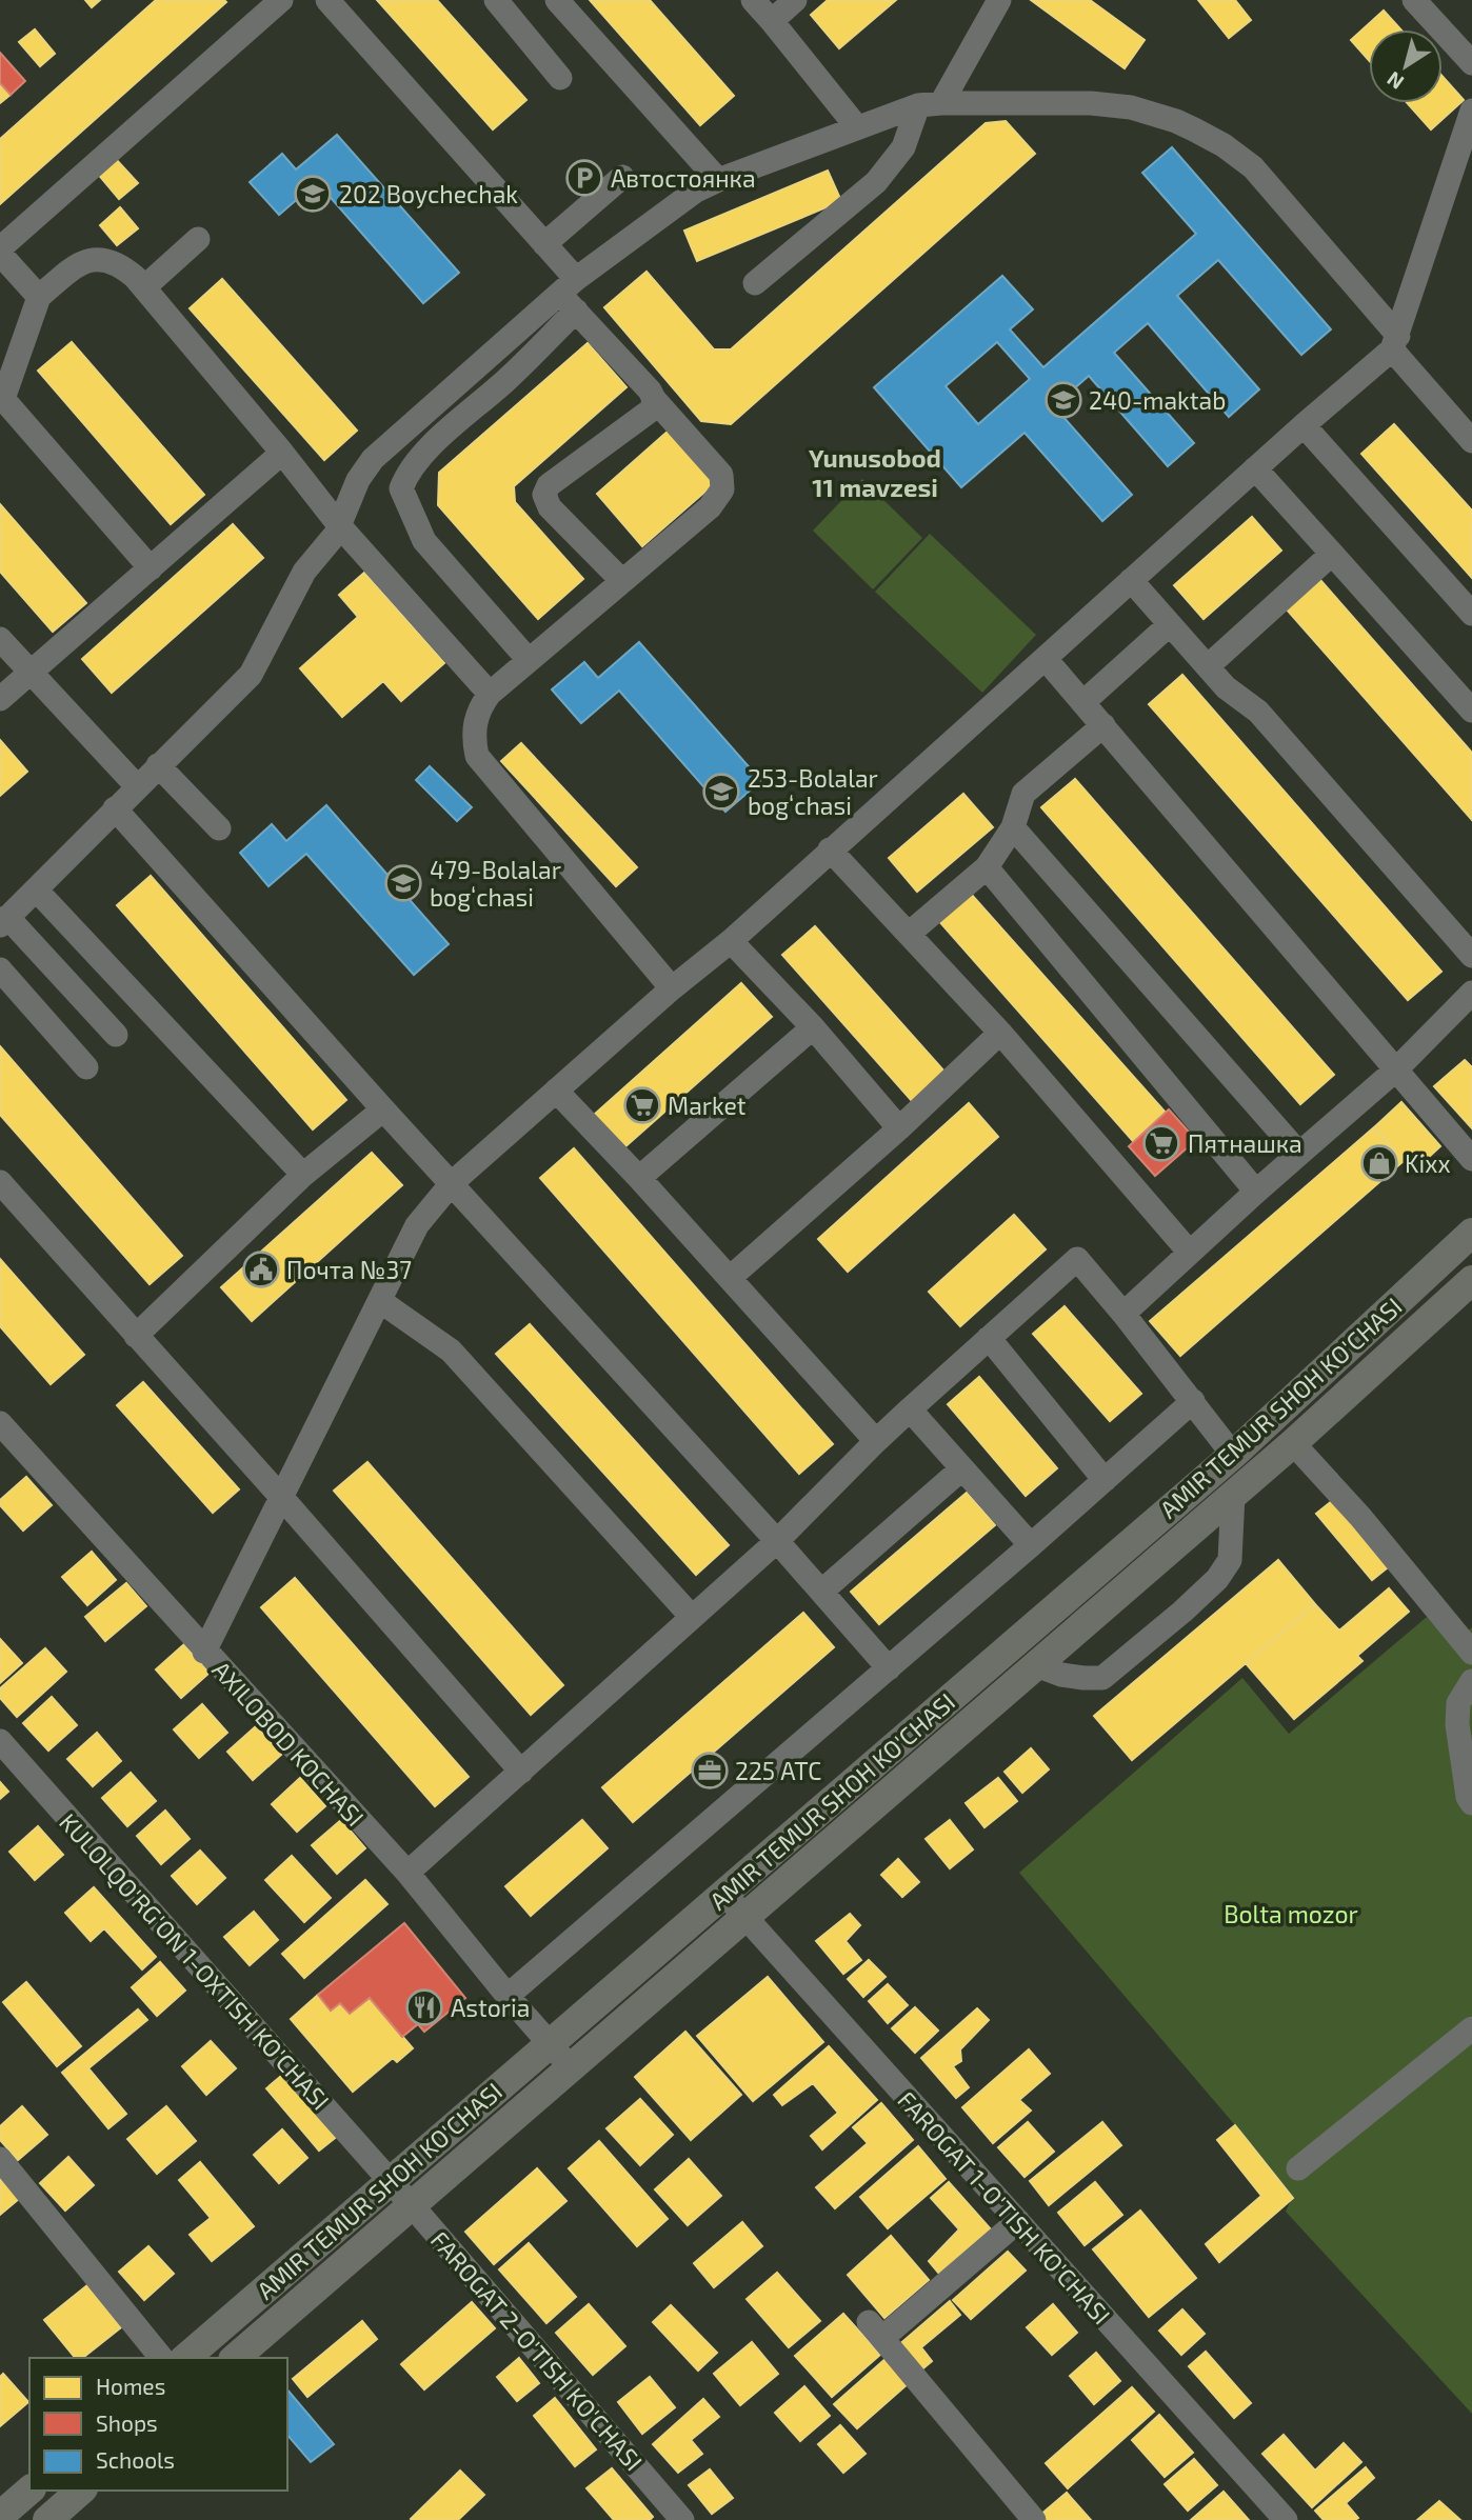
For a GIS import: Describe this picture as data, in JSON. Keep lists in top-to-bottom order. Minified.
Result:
{"streets":{"main road":["AMIR TEMUR SHOH KO'CHASI"],"street":["AXILOBOD KOCHASI","KULOLQO'RG'ON 1-OXTISH KO'CHASI","FAROGAT 1-O'TISH KO'CHASI","FAROGAT 2-O'TISH KO'CHASI"]},"crossings":[["AMIR TEMUR SHOH KO'CHASI","AXILOBOD KOCHASI"],["AMIR TEMUR SHOH KO'CHASI","KULOLQO'RG'ON 1-OXTISH KO'CHASI"],["AMIR TEMUR SHOH KO'CHASI","FAROGAT 1-O'TISH KO'CHASI"],["AMIR TEMUR SHOH KO'CHASI","FAROGAT 2-O'TISH KO'CHASI"],["KULOLQO'RG'ON 1-OXTISH KO'CHASI","FAROGAT 2-O'TISH KO'CHASI"]],"districts":["Yunusobod 11 mavzesi"],"parks":["Bolta mozor"],"places":{"parking":["Автостоянка"],"school or university":["202 Boychechak","240-maktab","253-Bolalar bogʻchasi","479-Bolalar bogʻchasi"],"supermarket":["Market","Пятнашка"],"shop":["Kixx"],"public building":["Почта №37"],"office":["225 АТС"],"restaurant":["Astoria"]},"legend":["Homes","Shops","Schools"],"north":"bottom left"}
